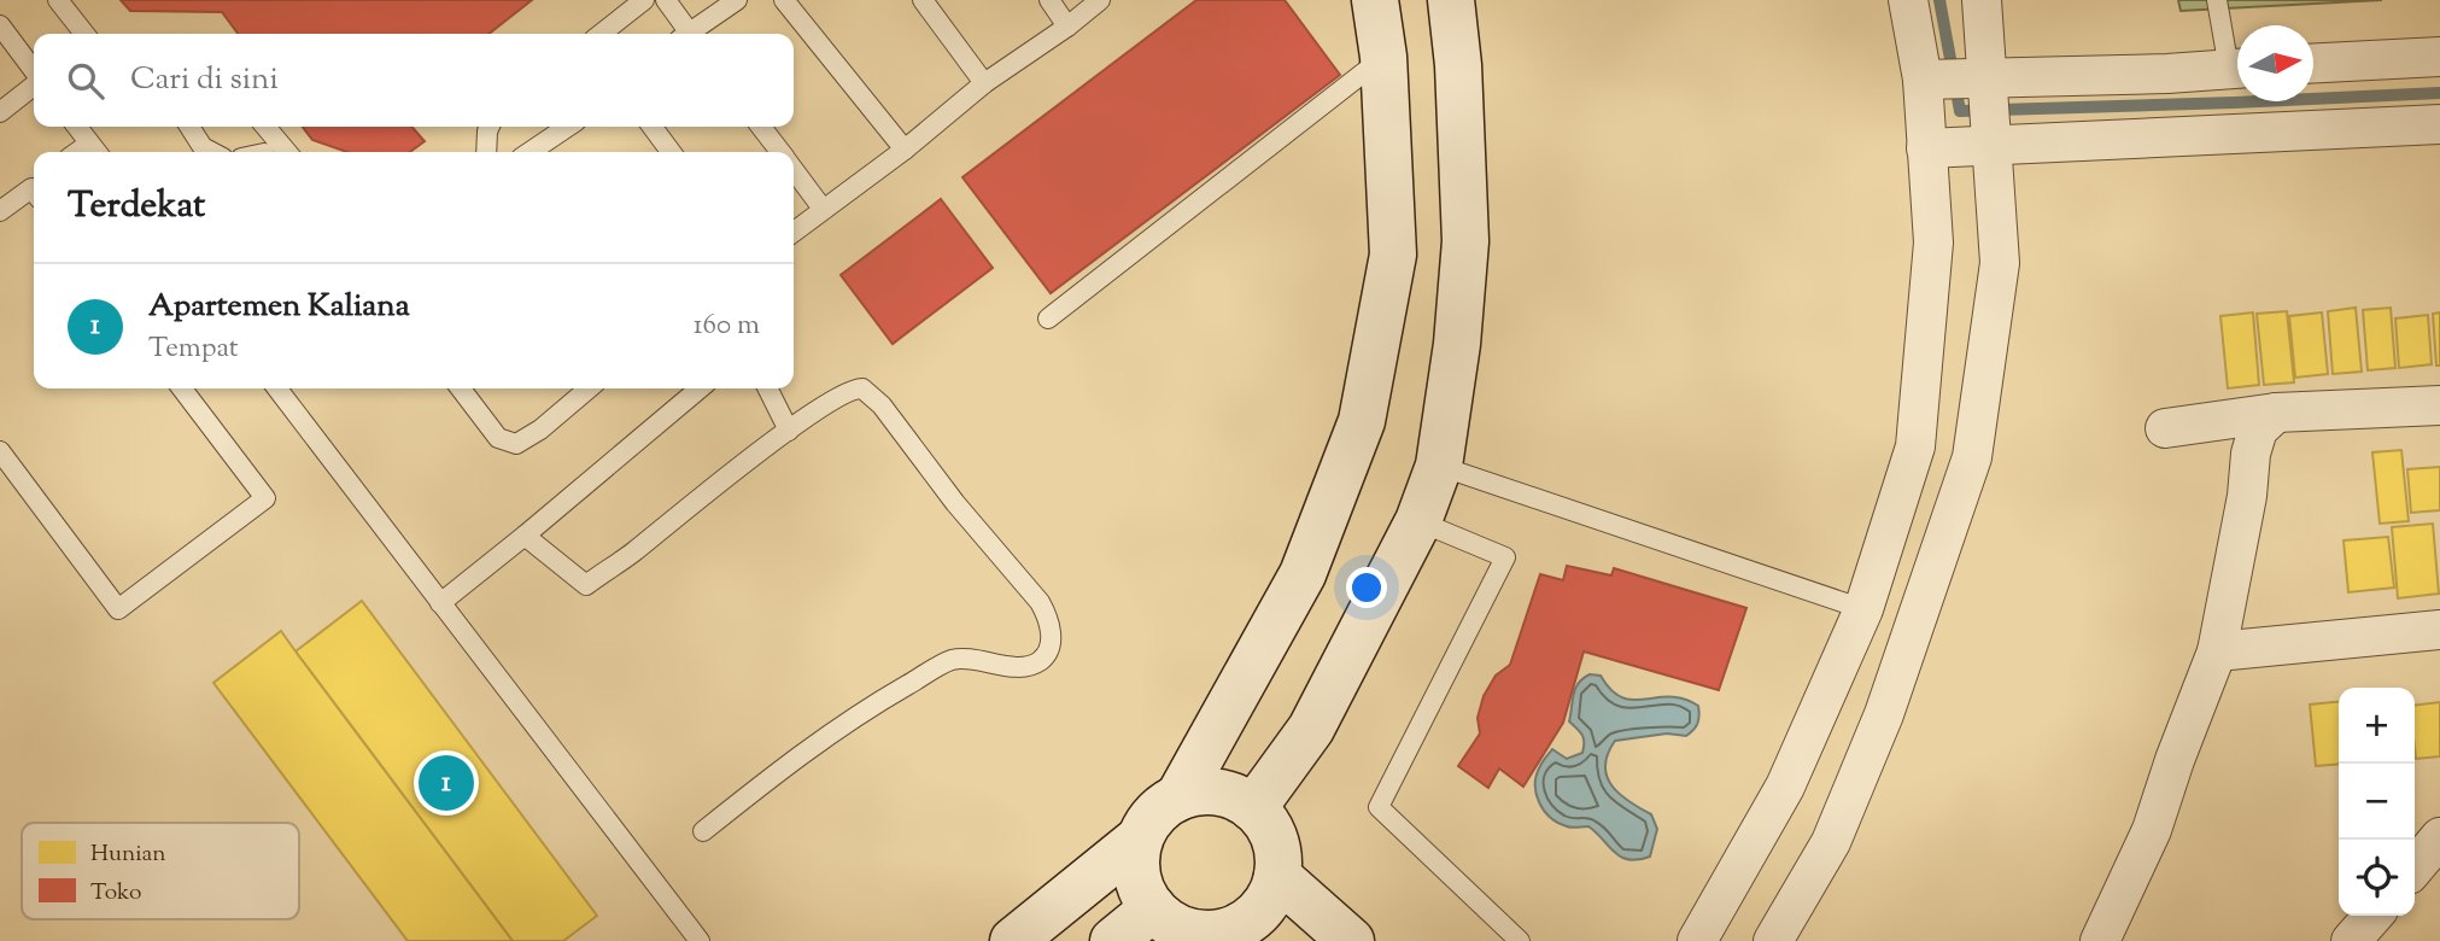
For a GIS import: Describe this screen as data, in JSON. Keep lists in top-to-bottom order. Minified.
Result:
{"legend":["Hunian","Toko"],"north":"right","page":{"search":"Cari di sini","heading":"Terdekat","list":[{"mark":"1","name":"Apartemen Kaliana","note":"Tempat","value":"160 m"}],"map_buttons":["+","−"],"pins":"1"}}
